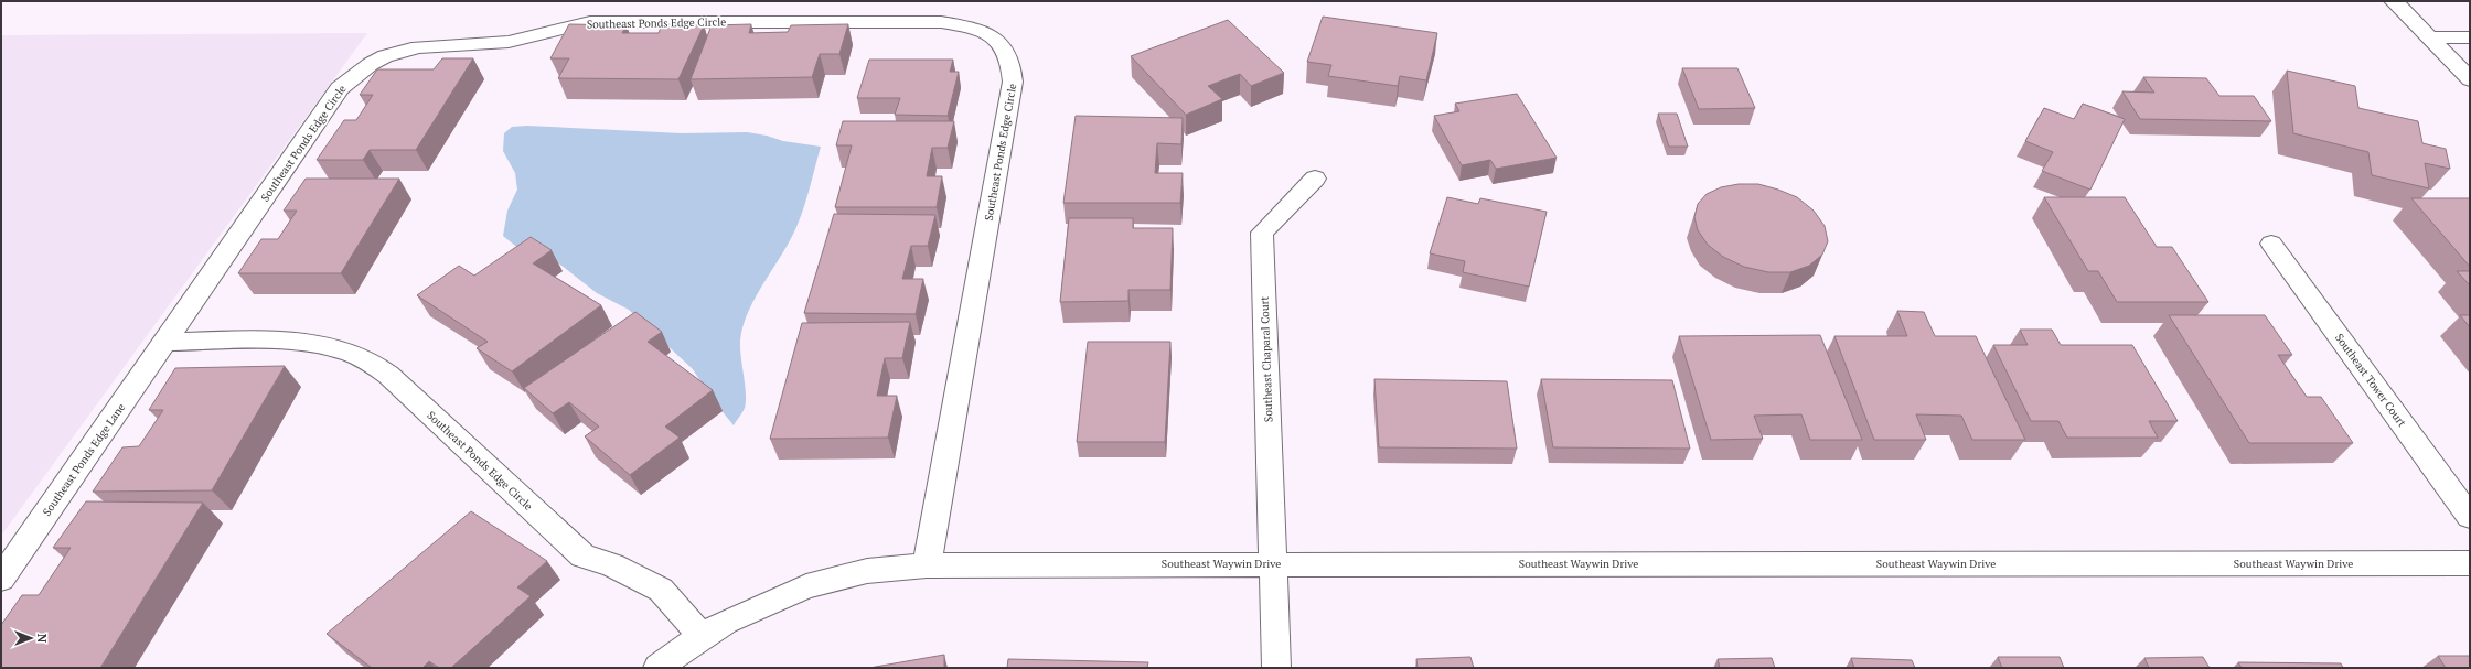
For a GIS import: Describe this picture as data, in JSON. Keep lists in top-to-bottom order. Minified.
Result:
{"streets":{"street":["Southeast Ponds Edge Circle","Southeast Chaparal Court","Southeast Tower Court","Southeast Ponds Edge Lane","Southeast Waywin Drive"]},"crossings":[["Southeast Ponds Edge Circle","Southeast Ponds Edge Lane"],["Southeast Ponds Edge Circle","Southeast Waywin Drive"],["Southeast Chaparal Court","Southeast Waywin Drive"]],"north":"right"}
